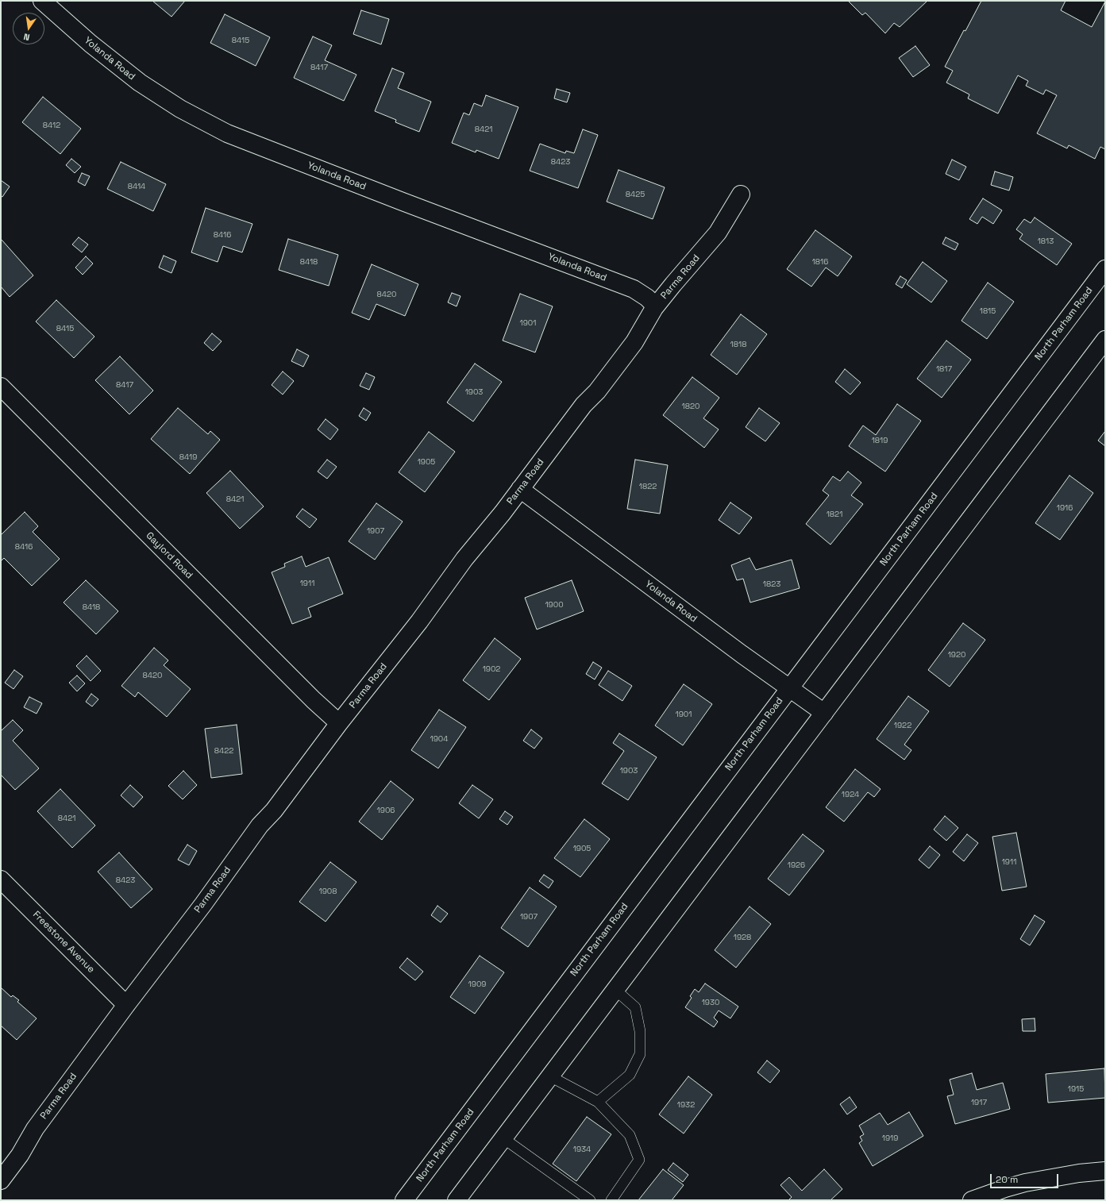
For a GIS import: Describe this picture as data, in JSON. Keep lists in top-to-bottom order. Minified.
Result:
{"streets":{"main road":["Yolanda Road","Parma Road","North Parham Road","Gaylord Road","Freestone Avenue"]},"crossings":[["Yolanda Road","Parma Road"],["Yolanda Road","North Parham Road"],["Parma Road","Gaylord Road"],["Parma Road","Freestone Avenue"]],"house_numbers":["8415","8417","8412","8421","8423","8414","8425","8416","1813","8418","1816","8420","1815","1901","8415","1818","1817","8417","1903","1820","1819","8419","1905","1822","8421","1916","1821","1907","8416","1911","1823","1900","8418","1920","1902","8420","1901","1922","1904","8422","1903","1924","1906","8421","1905","1911","1926","8423","1908","1907","1928","1909","1930","1915","1917","1932","1919","1934"],"scale_bar":"20 m","north":"bottom"}
